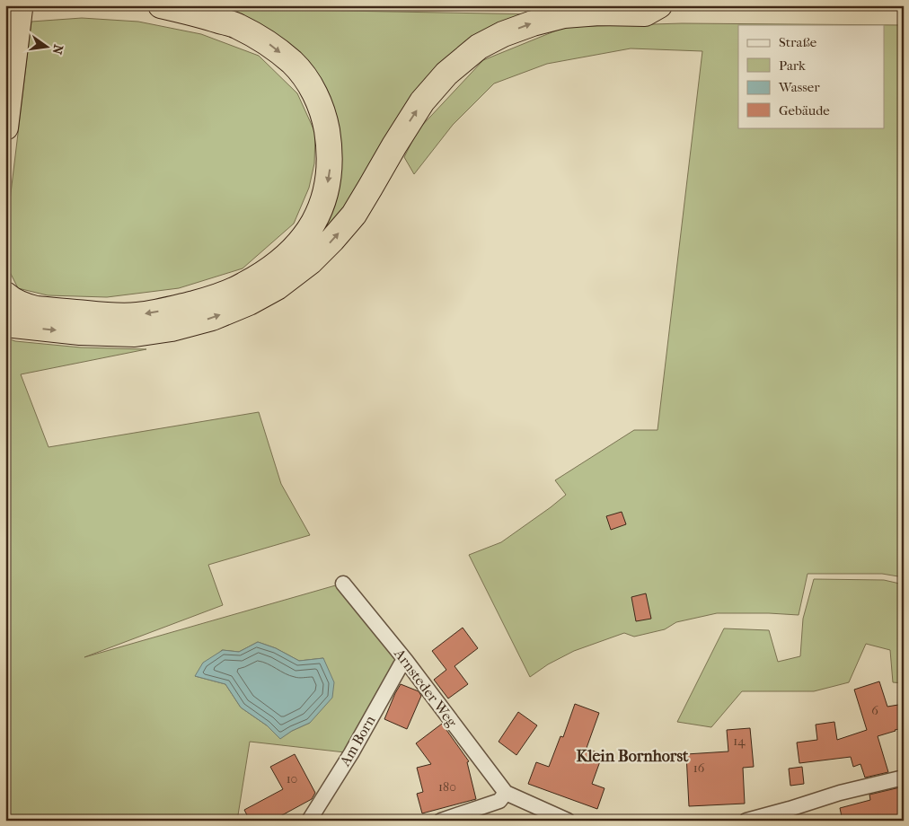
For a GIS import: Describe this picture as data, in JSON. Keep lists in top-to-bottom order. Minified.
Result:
{"streets":{"street":["Arnsteder Weg","Am Born"]},"crossings":[["Arnsteder Weg","Am Born"]],"districts":["Klein Bornhorst"],"house_numbers":["6","14","16","10","180"],"legend":["Straße","Park","Wasser","Gebäude"],"north":"right"}
